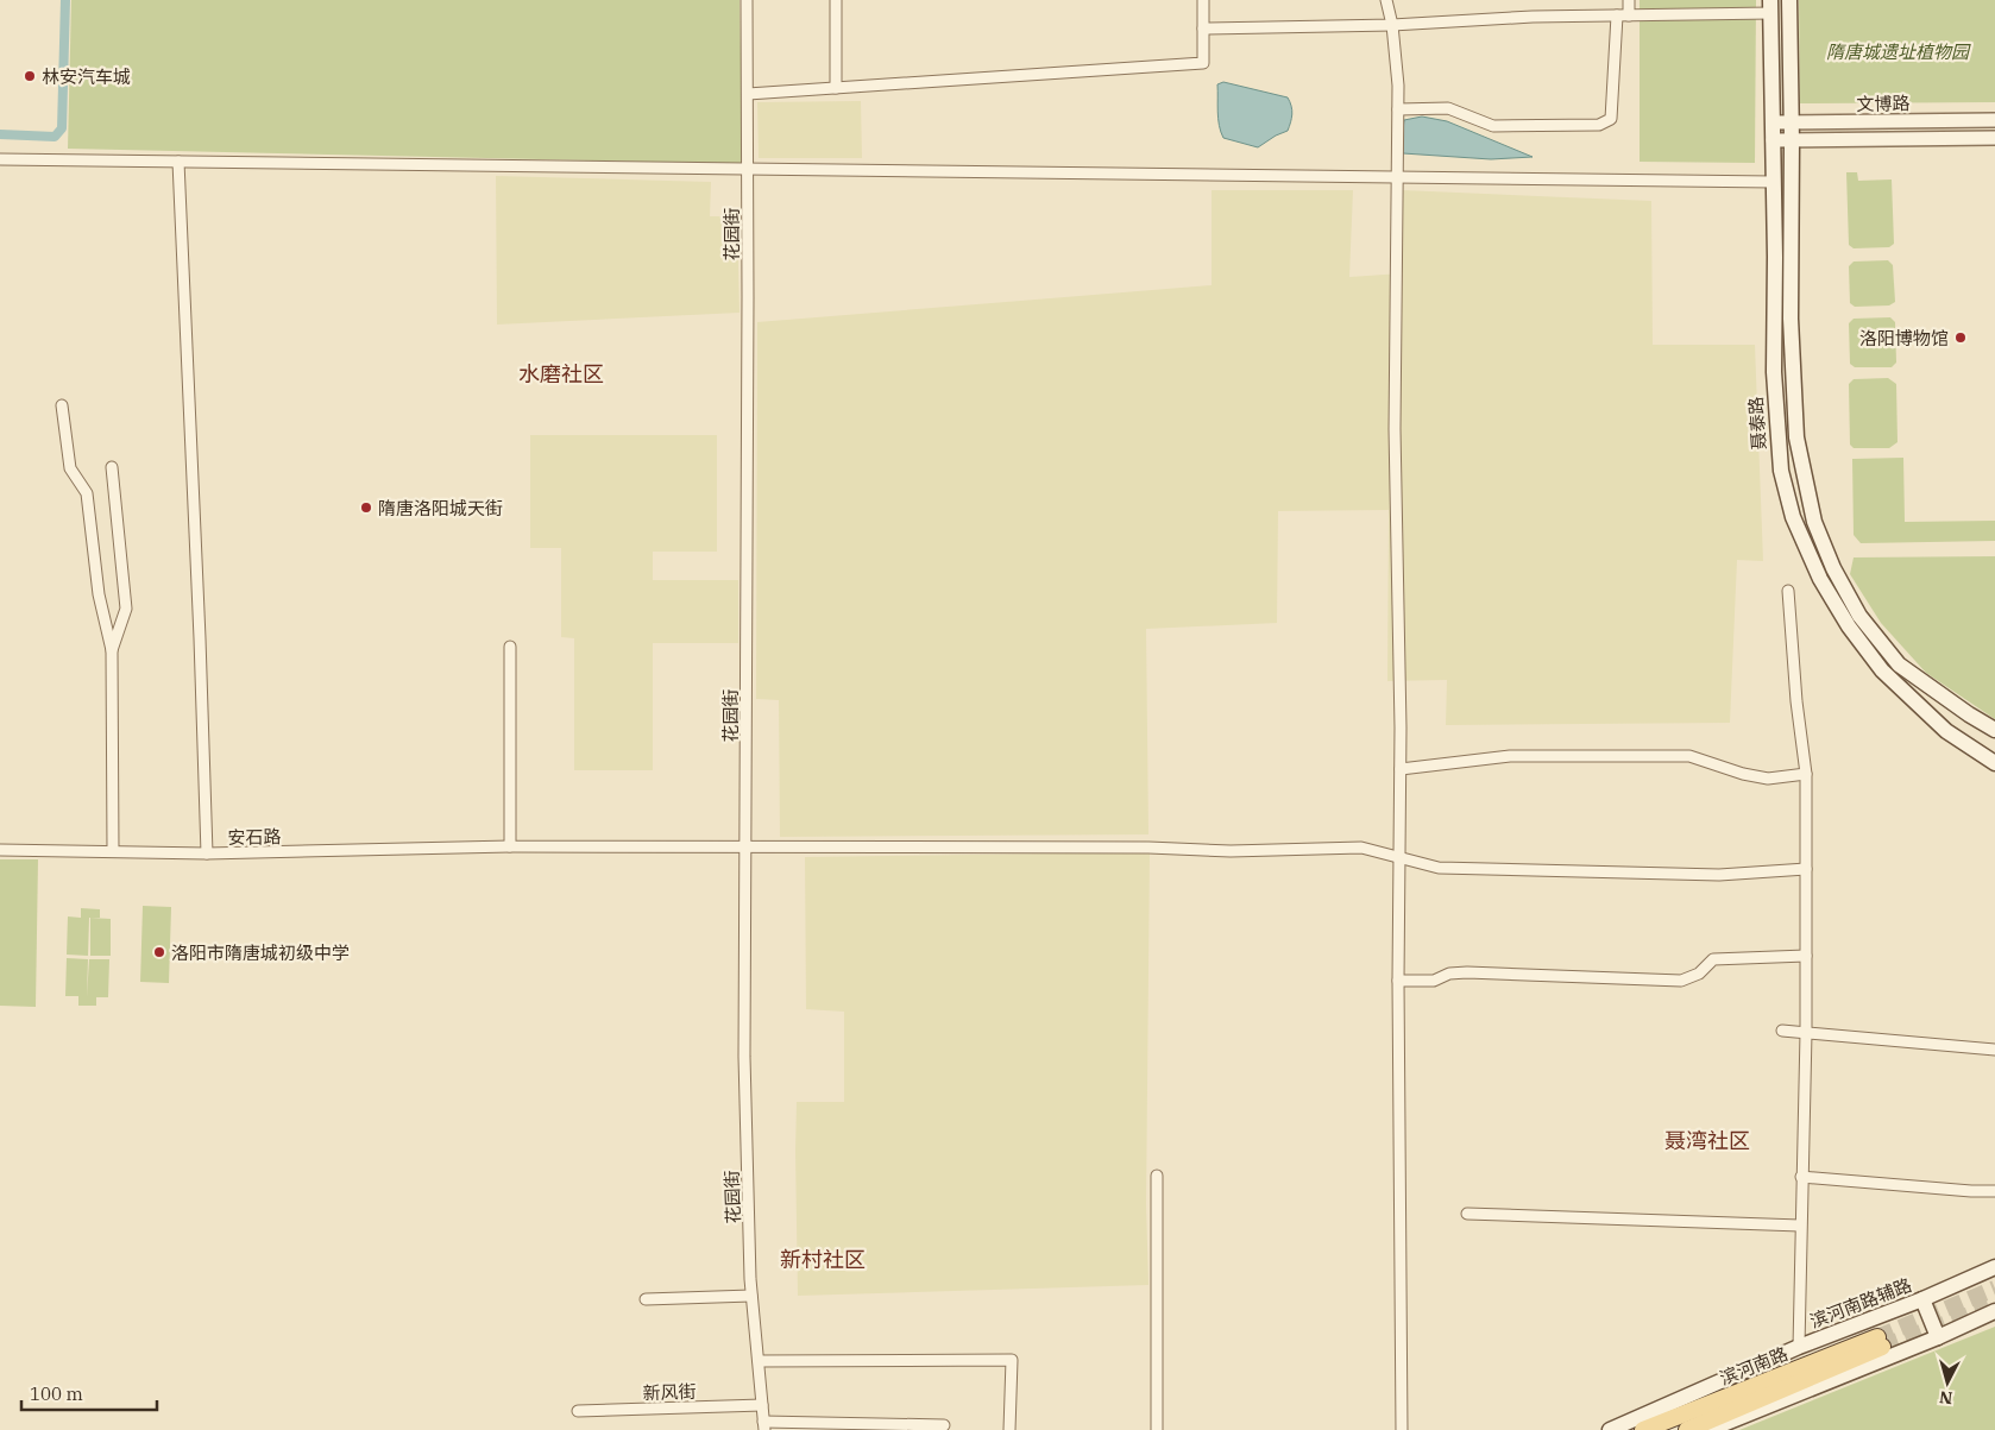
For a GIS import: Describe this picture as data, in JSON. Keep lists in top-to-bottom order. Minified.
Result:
{"streets":{"main road":["聂泰路","滨河南路辅路","滨河南路"],"street":["文博路","花园街","安石路","新风街"]},"crossings":[["文博路","聂泰路"],["花园街","安石路"],["花园街","新风街"]],"districts":["水磨社区","聂湾社区","新村社区"],"parks":["隋唐城遗址植物园"],"places":["林安汽车城","洛阳博物馆","隋唐洛阳城天街","洛阳市隋唐城初级中学"],"scale_bar":"100 m","north":"bottom"}
